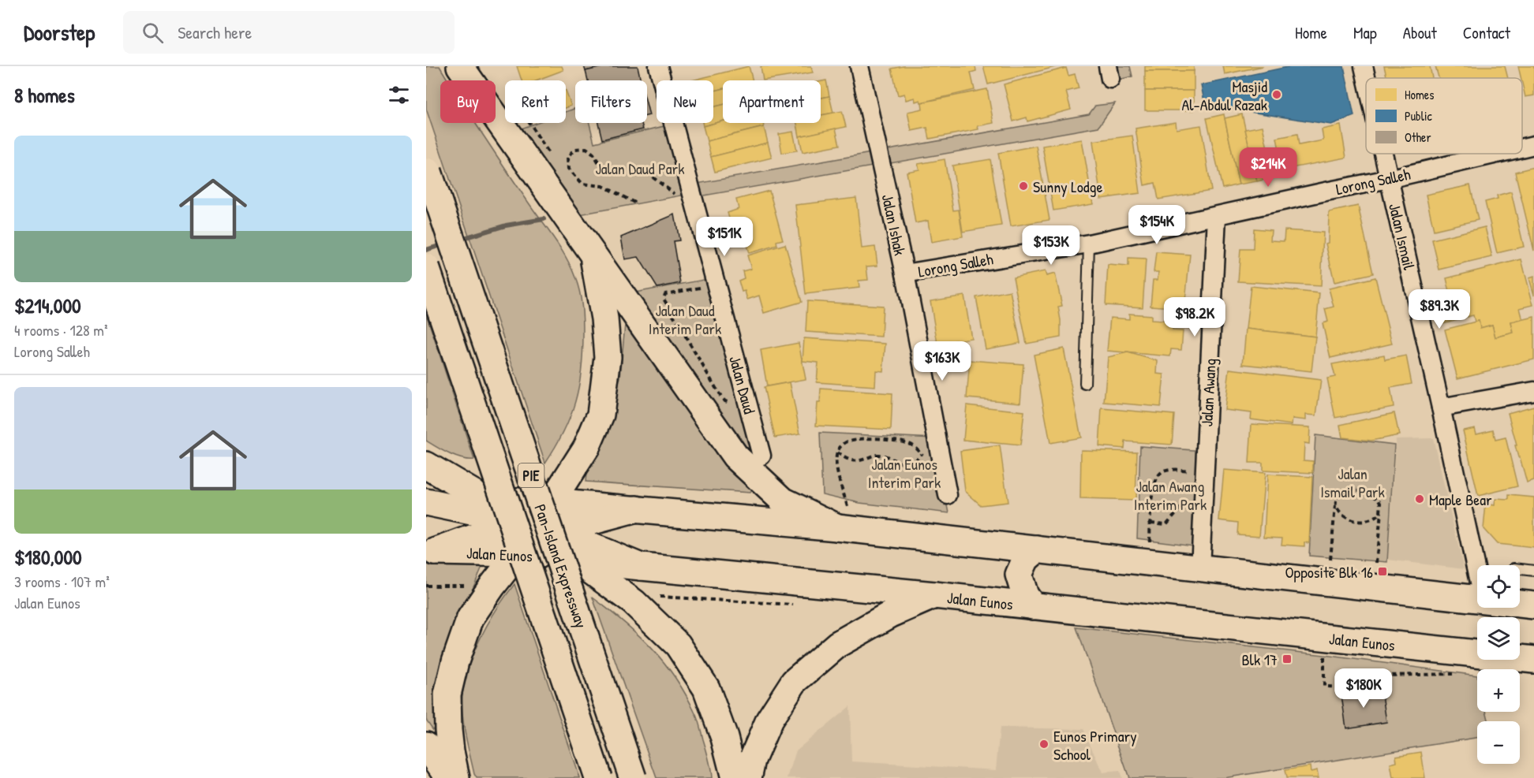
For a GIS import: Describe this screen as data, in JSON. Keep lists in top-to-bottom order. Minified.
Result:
{"streets":{"highway":["PIE","Jalan Eunos","Pan-Island Expressway"],"street":["Lorong Salleh","Jalan Ishak","Jalan Ismail","Jalan Daud","Jalan Awang"]},"crossings":[["Lorong Salleh","Jalan Ishak"],["Lorong Salleh","Jalan Ismail"],["Lorong Salleh","Jalan Awang"]],"parks":["Jalan Daud Park","Jalan Daud Interim Park","Jalan Eunos Interim Park","Jalan Ismail Park","Jalan Awang Interim Park"],"places":{"other":["Masjid Al-Abdul Razak","Sunny Lodge","Maple Bear","Eunos Primary School"],"transit":["Opposite Blk 16","Blk 17"]},"legend":["Homes","Public","Other"],"page":{"header":"Doorstep","search":"Search here","nav":["Home","Map","About","Contact"],"heading":"8 homes","chip":["Buy","Rent","Filters","New","Apartment"],"list":[{"name":"$214,000","note":"4 rooms · 128 m² · Lorong Salleh"},{"name":"$180,000","note":"3 rooms · 107 m² · Jalan Eunos"}],"price":["$214K","$154K","$151K","$153K","$89.3K","$98.2K","$163K","$180K"],"map_buttons":["+","−"]}}
